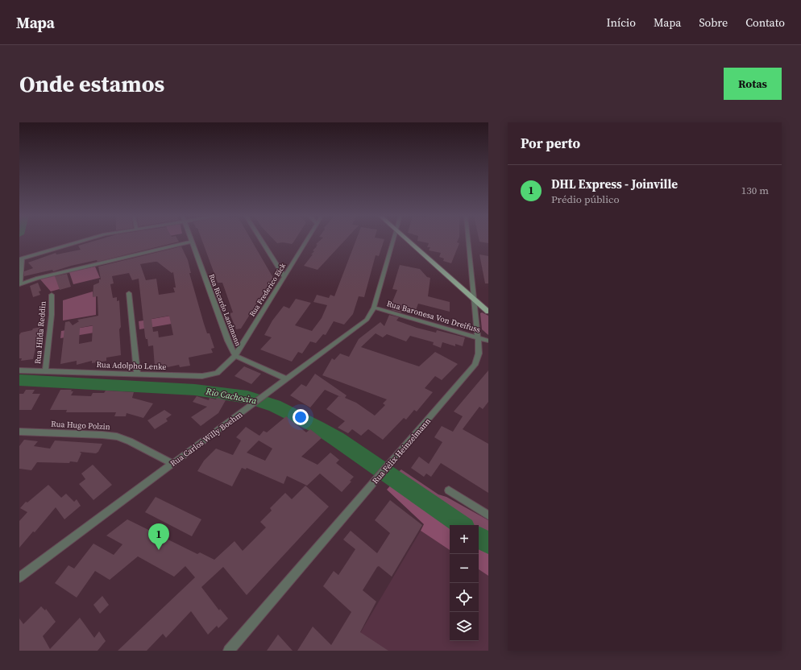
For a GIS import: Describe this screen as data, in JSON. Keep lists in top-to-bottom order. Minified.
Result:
{"streets":{"street":["Rua Frederico Eick","Rua Ricardo Landmann","Rua Baronesa Von Dreifuss","Rua Hilda Reddin","Rua Adolpho Lenke","Rua Hugo Polzin","Rua Carlos Willy Boehm","Rua Félix Heinzelmann"]},"crossings":[["Rua Frederico Eick","Rua Ricardo Landmann"],["Rua Frederico Eick","Rua Adolpho Lenke"],["Rua Ricardo Landmann","Rua Adolpho Lenke"],["Rua Ricardo Landmann","Rua Carlos Willy Boehm"],["Rua Baronesa Von Dreifuss","Rua Carlos Willy Boehm"],["Rua Baronesa Von Dreifuss","Rua Félix Heinzelmann"],["Rua Hilda Reddin","Rua Adolpho Lenke"],["Rua Hugo Polzin","Rua Carlos Willy Boehm"]],"water":["Rio Cachoeira"],"page":{"header":"Mapa","nav":["Início","Mapa","Sobre","Contato"],"buttons":"Rotas","title":"Onde estamos","heading":"Por perto","list":[{"mark":"1","name":"DHL Express - Joinville","note":"Prédio público","value":"130 m"}],"pins":"1","map_buttons":["+","−"]}}
